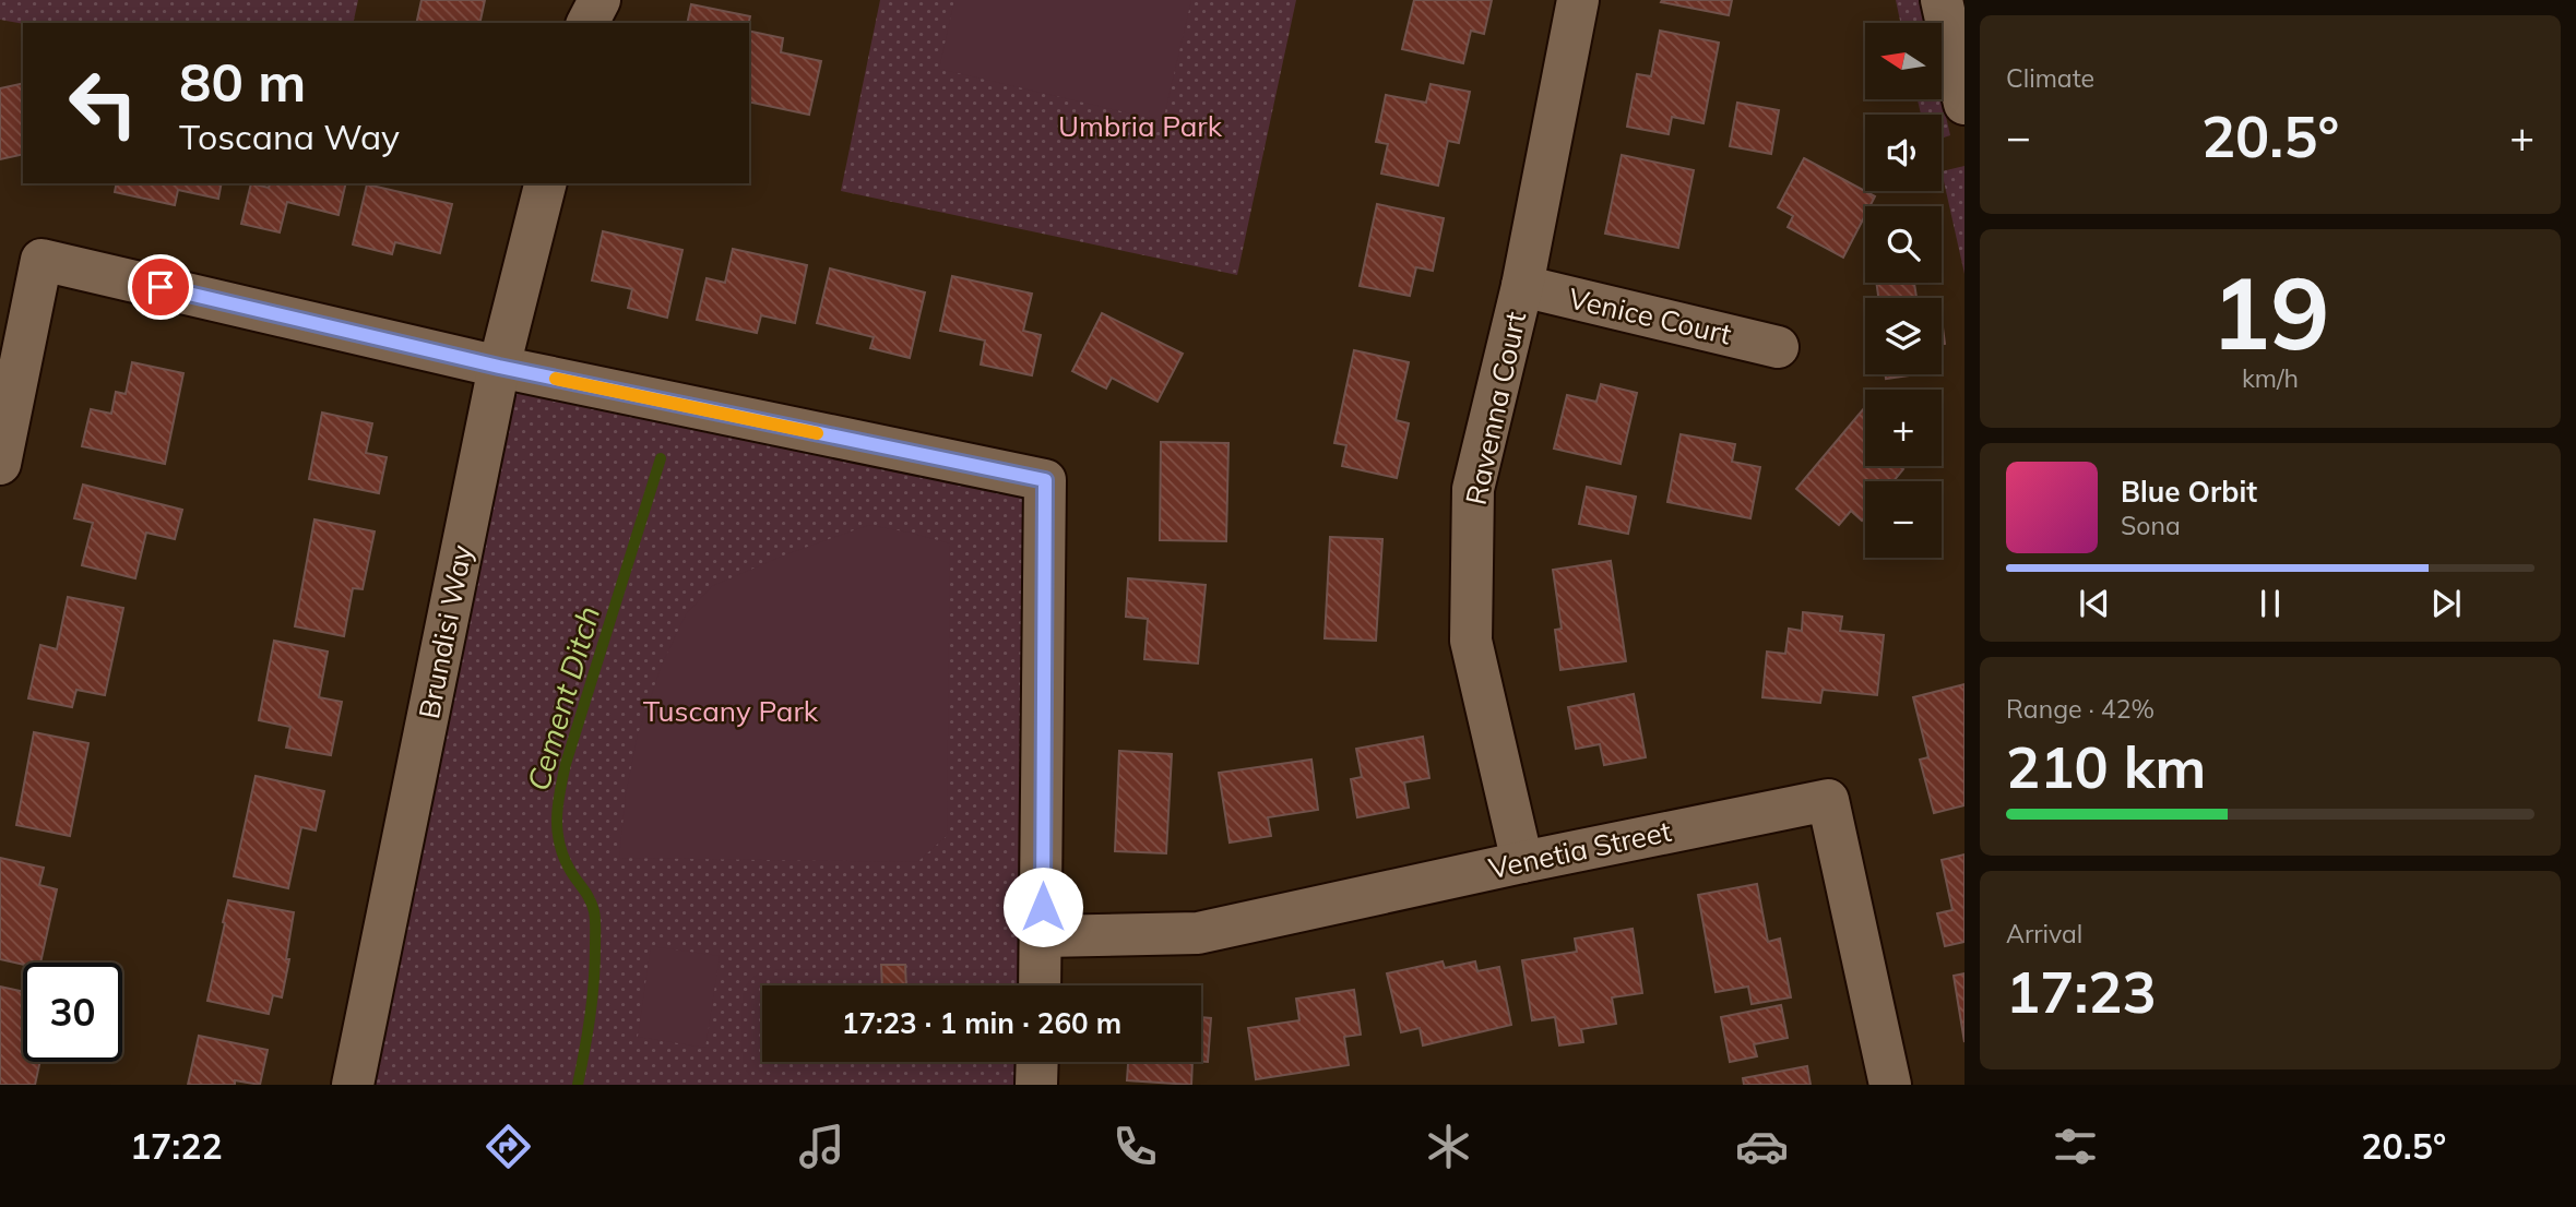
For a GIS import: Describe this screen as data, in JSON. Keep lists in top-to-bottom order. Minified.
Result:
{"streets":{"street":["Venice Court","Ravenna Court","Brundisi Way","Venetia Street"]},"crossings":[["Venice Court","Ravenna Court"],["Ravenna Court","Venetia Street"]],"water":["Cement Ditch"],"parks":["Umbria Park","Tuscany Park"],"north":"left","page":{"tile":["Climate",["19","km/h"],["Range · 42%","210 km"],["Arrival","17:23"]],"map_buttons":["+","−"],"turn":["80 m","Toscana Way"],"heat":["−","20.5°","+"],"song":["Blue Orbit","Sona"],"limit":"30","trip":"17:23 · 1 min · 260 m","tabs":["17:22","20.5°"]}}
